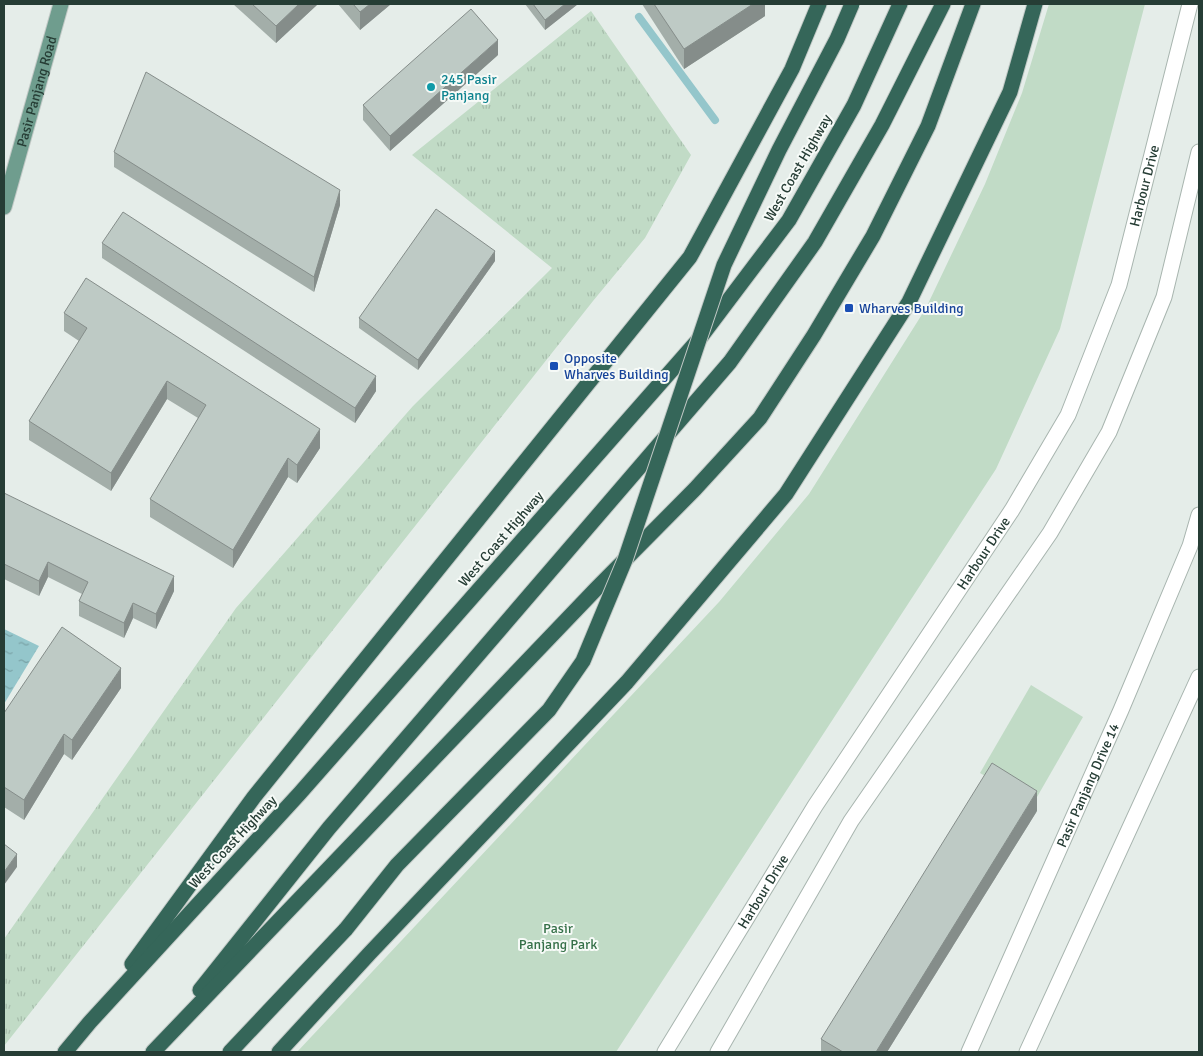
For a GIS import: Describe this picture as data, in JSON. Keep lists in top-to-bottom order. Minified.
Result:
{"streets":{"highway":["West Coast Highway"],"main road":["Pasir Panjang Road"],"street":["Harbour Drive","Pasir Panjang Drive 14"]},"parks":["Pasir Panjang Park"],"places":{"other":["245 Pasir Panjang"],"transit":["Wharves Building","Opposite Wharves Building"]}}
